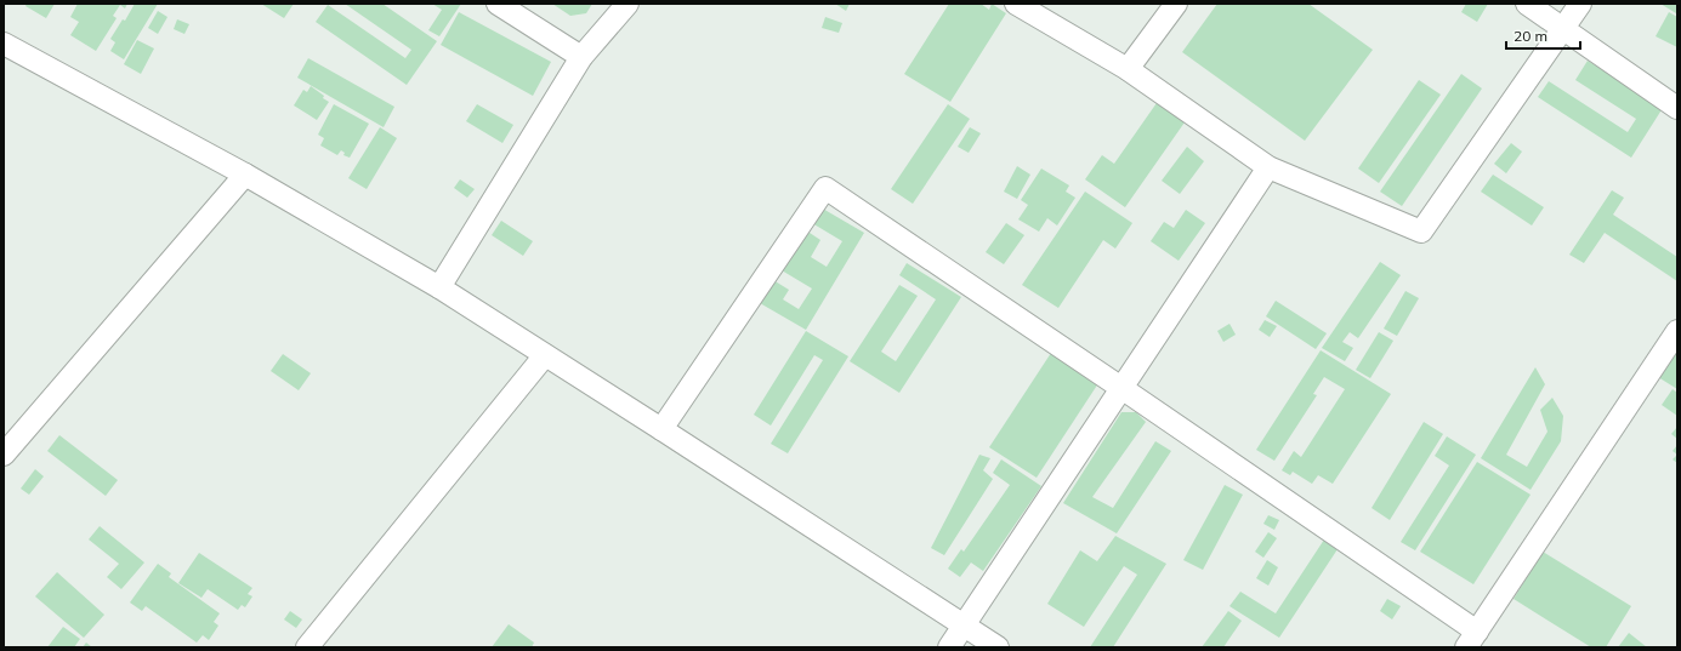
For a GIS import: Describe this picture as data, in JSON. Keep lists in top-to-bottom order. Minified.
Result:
{"scale_bar":"20 m"}
